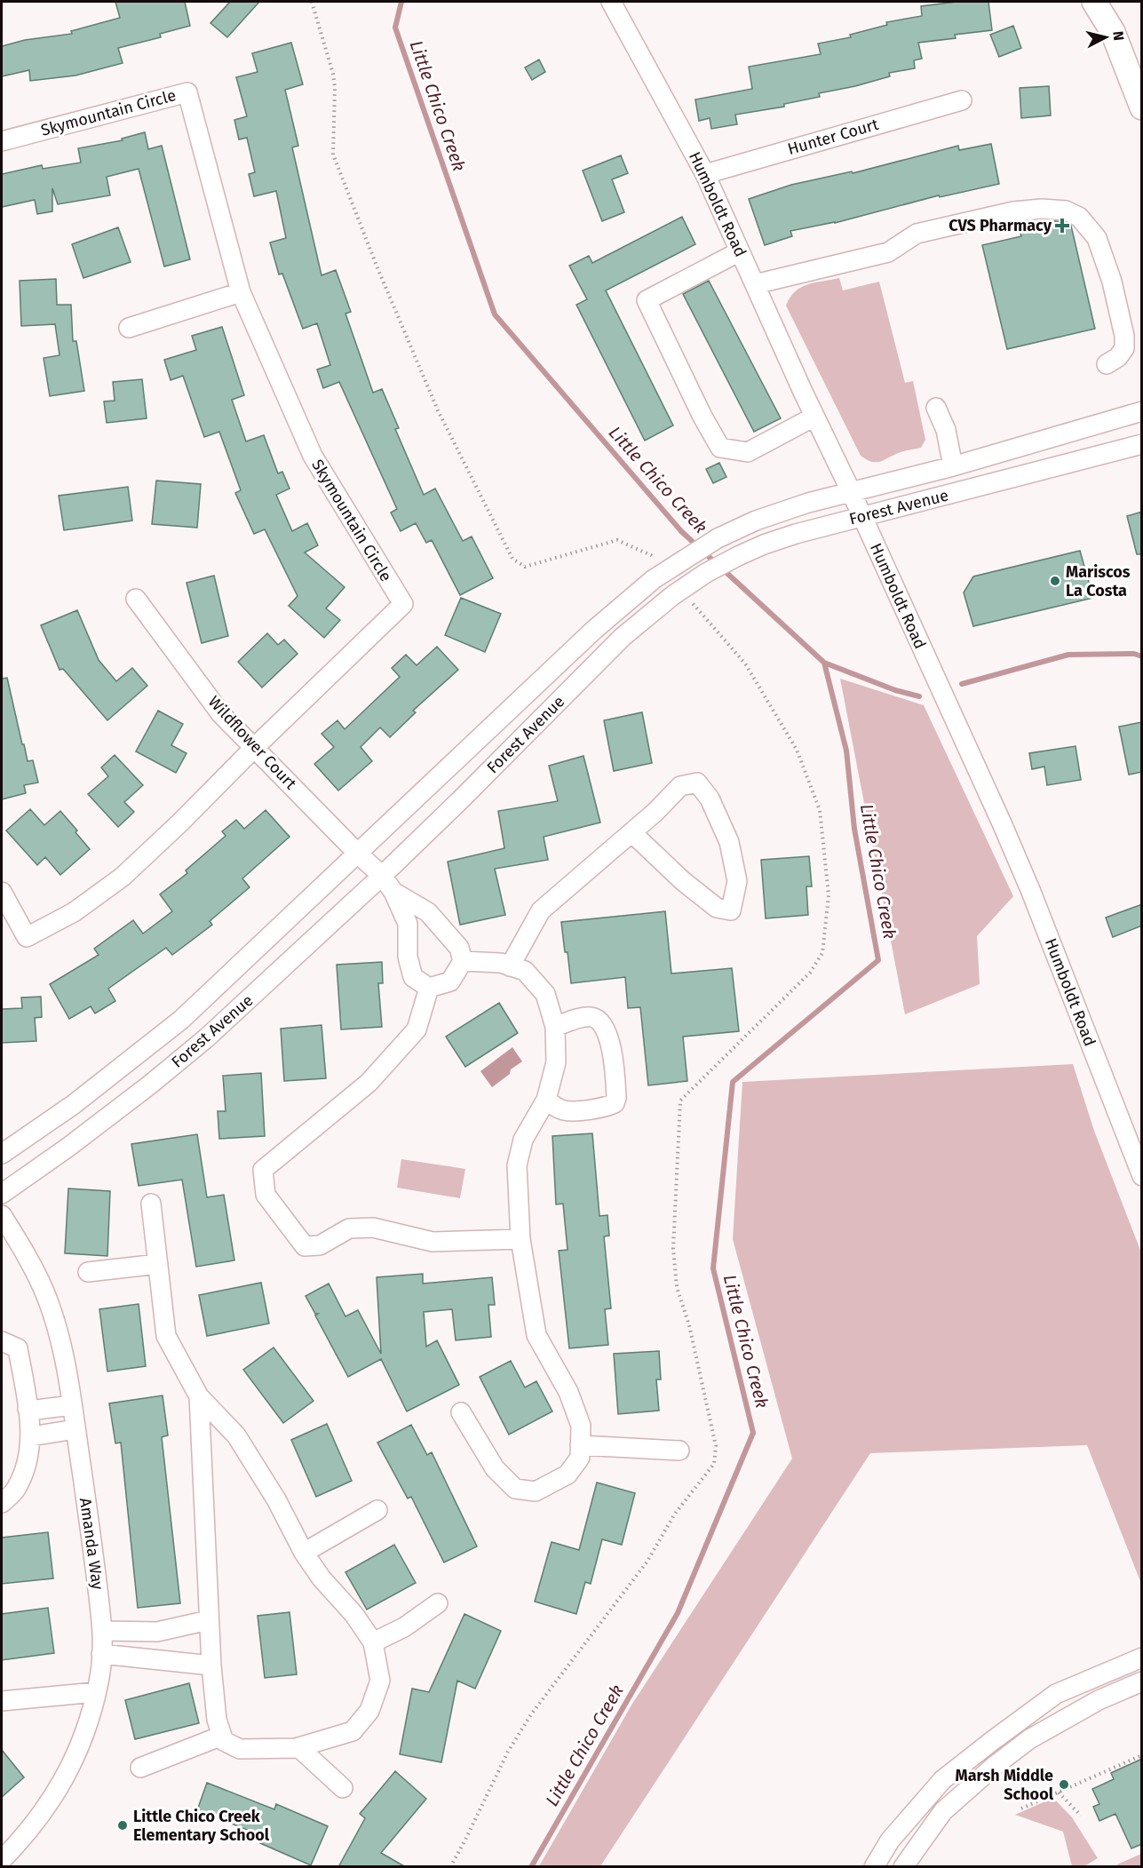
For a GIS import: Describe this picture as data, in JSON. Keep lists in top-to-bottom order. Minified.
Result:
{"streets":{"street":["Skymountain Circle","Hunter Court","Humboldt Road","Forest Avenue","Wildflower Court","Amanda Way"]},"crossings":[["Skymountain Circle","Wildflower Court"],["Hunter Court","Humboldt Road"],["Humboldt Road","Forest Avenue"],["Forest Avenue","Wildflower Court"]],"water":["Little Chico Creek"],"places":{"health":["CVS Pharmacy"],"other":["Mariscos La Costa","Marsh Middle School","Little Chico Creek Elementary School"]},"north":"right"}
